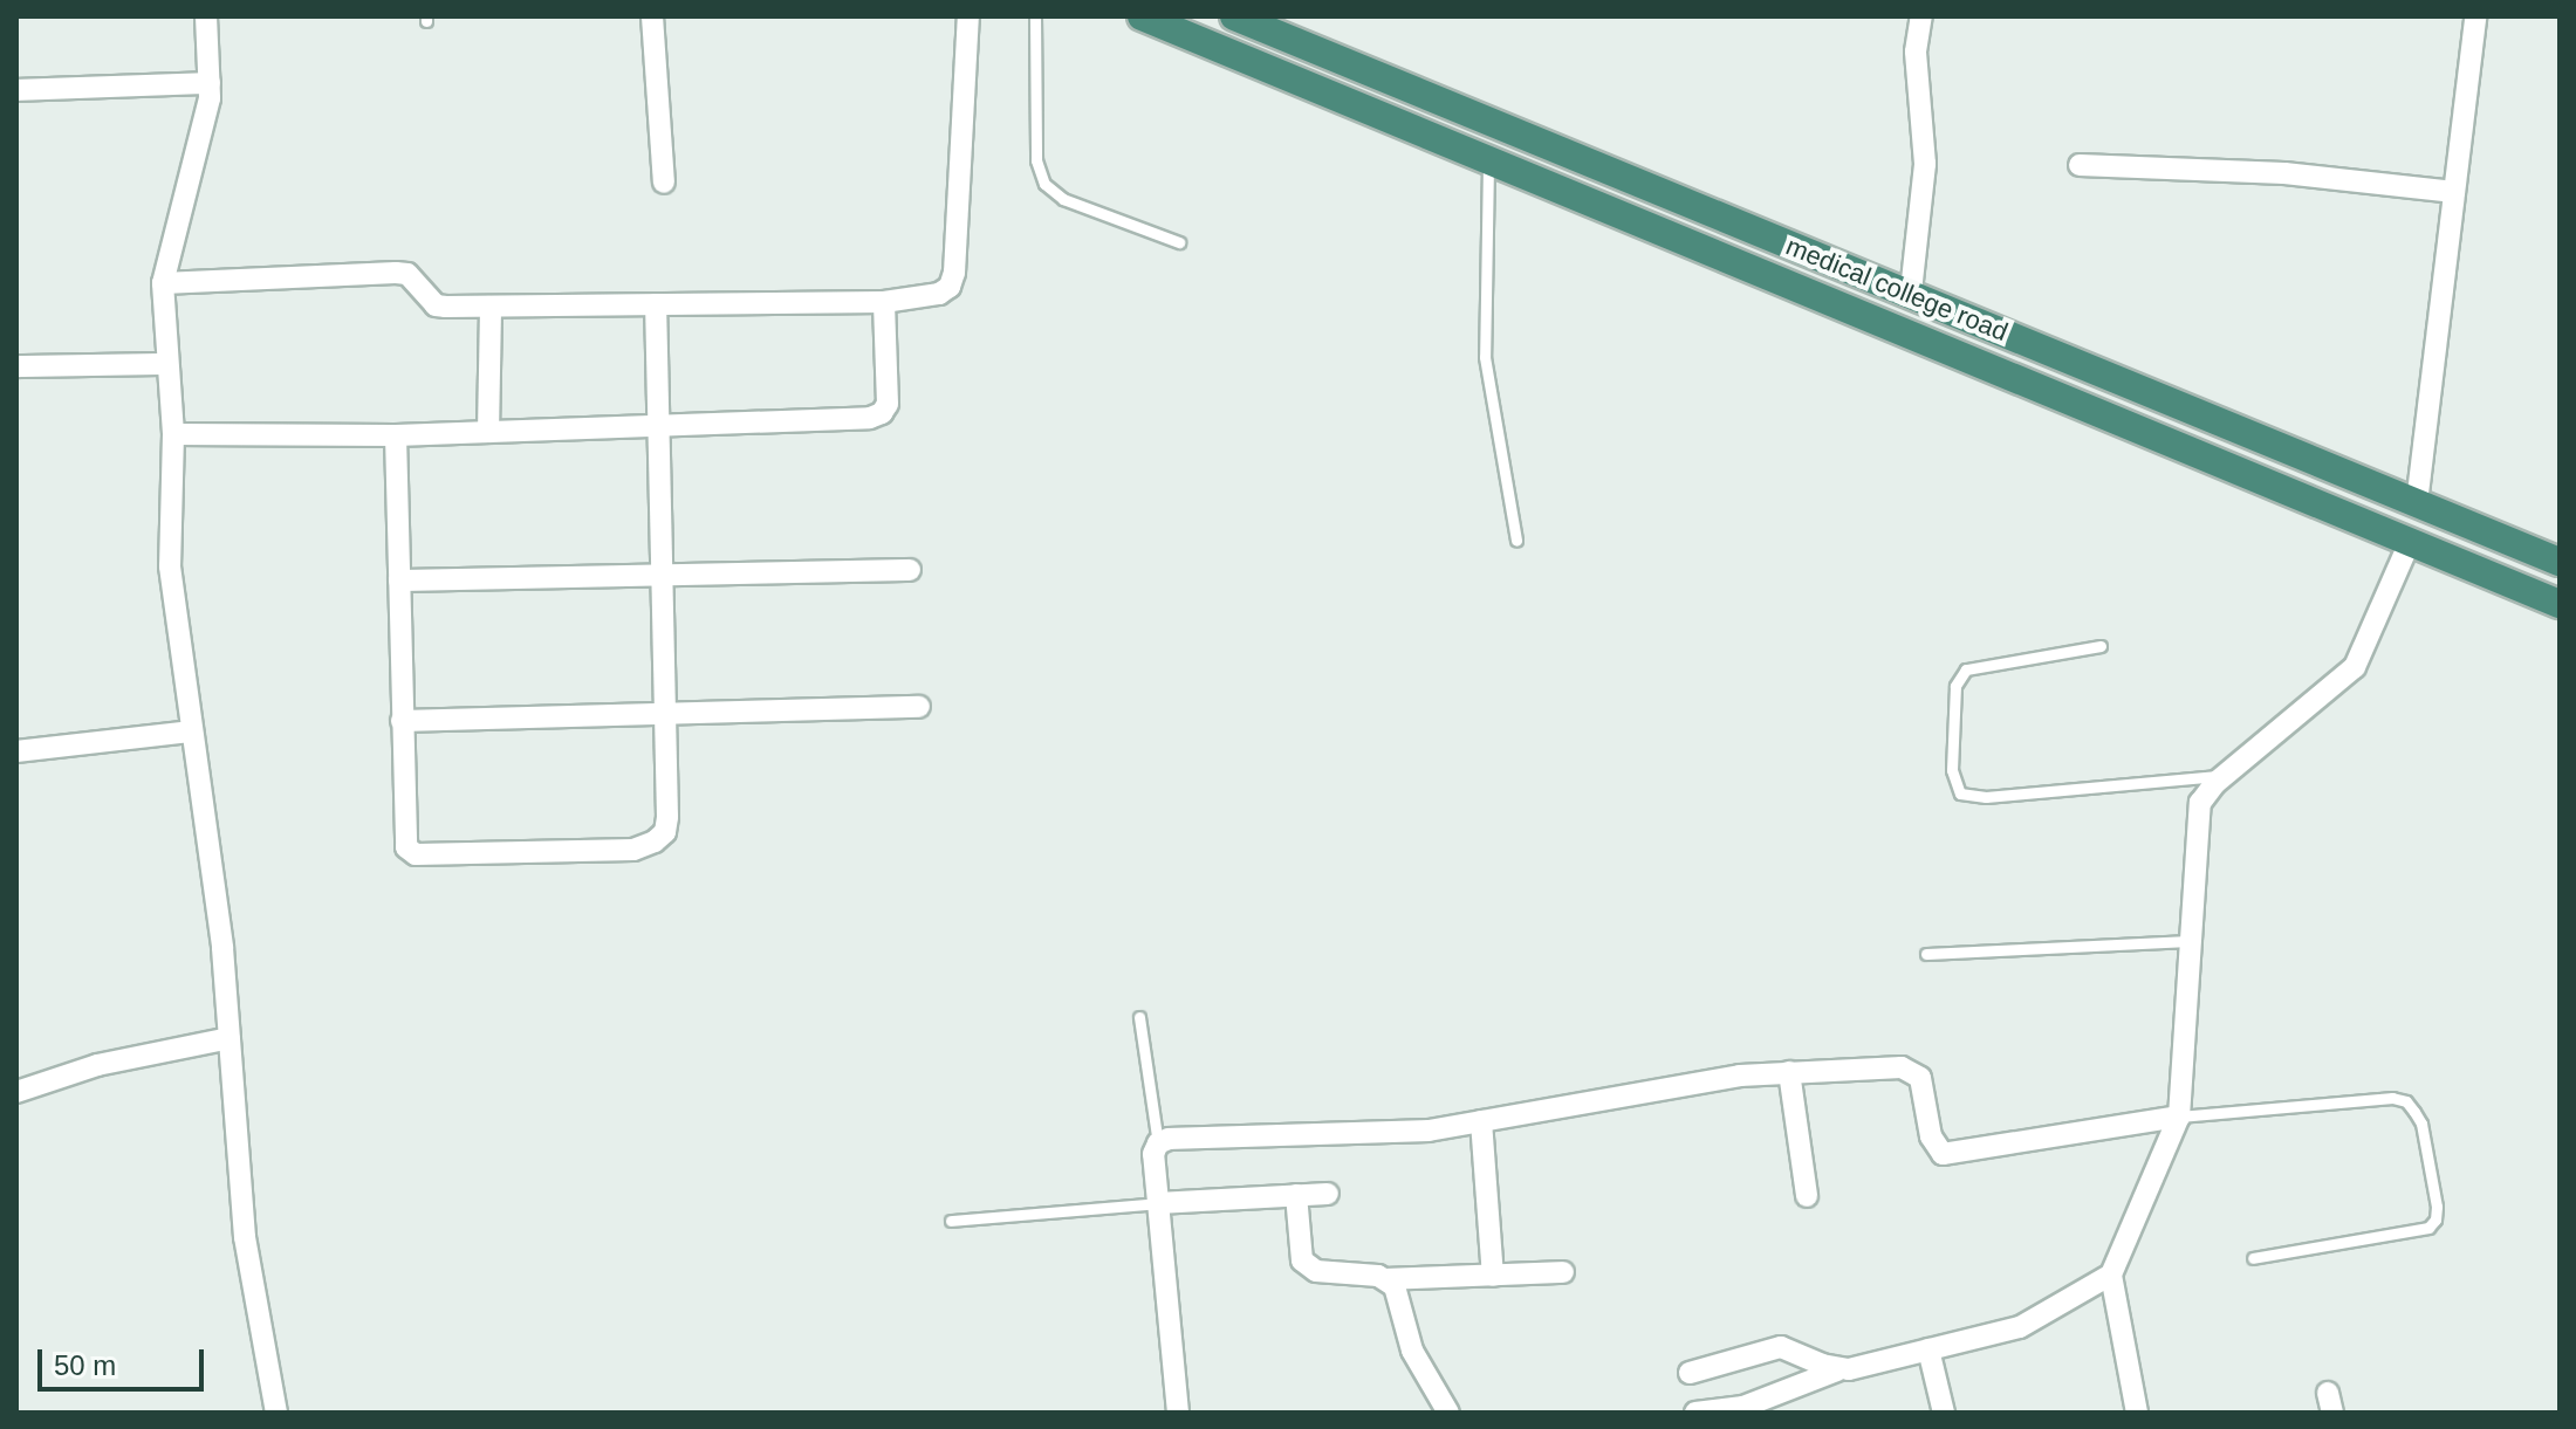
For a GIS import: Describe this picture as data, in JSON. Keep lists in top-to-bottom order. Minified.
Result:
{"streets":{"highway":["medical college road"]},"scale_bar":"50 m"}
